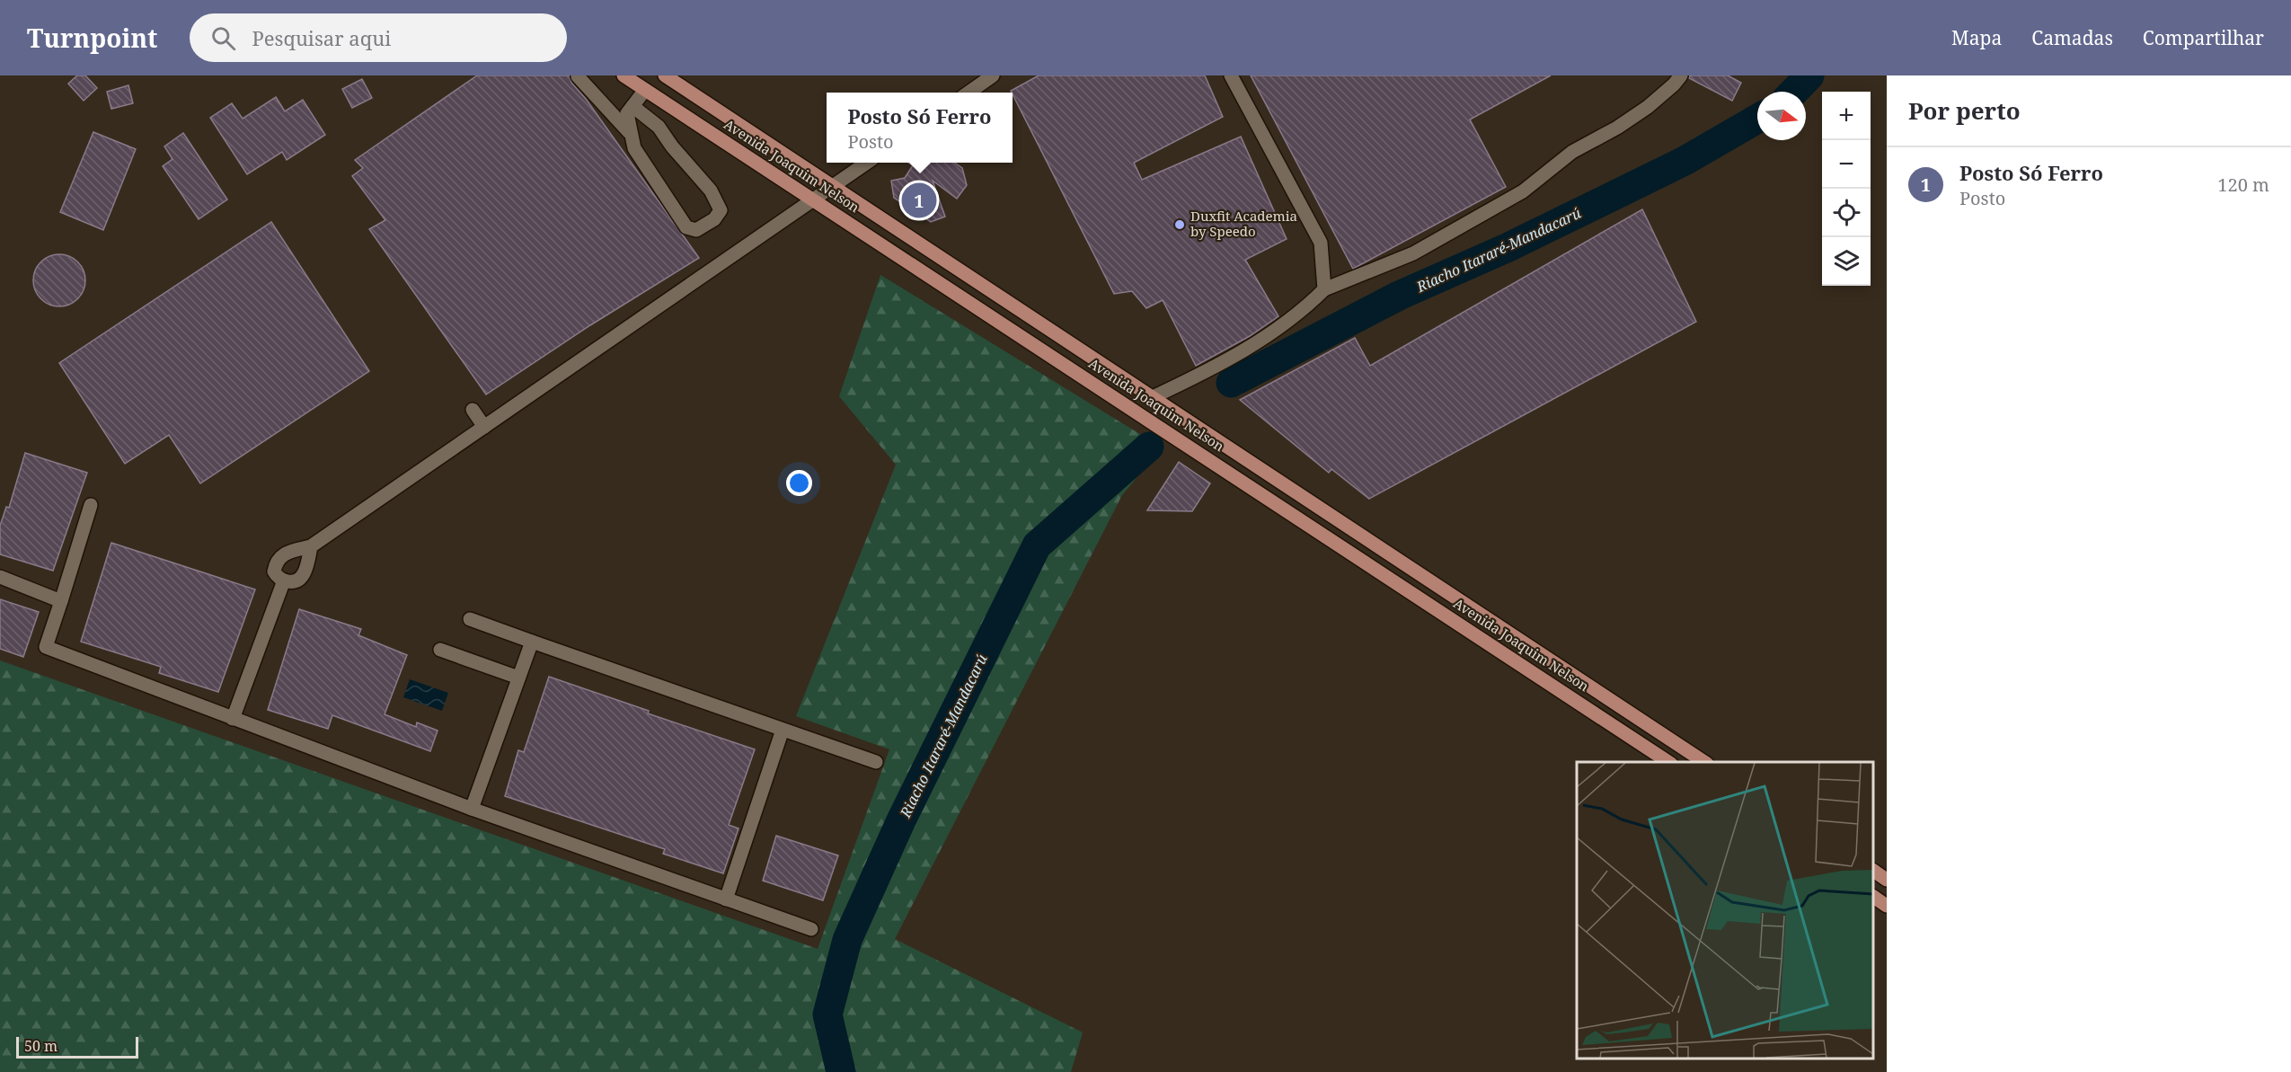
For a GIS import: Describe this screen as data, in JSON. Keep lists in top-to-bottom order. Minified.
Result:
{"streets":{"main road":["Avenida Joaquim Nelson"]},"water":["Riacho Itararé-Mandacarú"],"places":["Duxfit Academia by Speedo"],"scale_bar":"50 m","north":"right","page":{"header":"Turnpoint","search":"Pesquisar aqui","nav":["Mapa","Camadas","Compartilhar"],"heading":"Por perto","map_buttons":["+","−"],"popup":["Posto Só Ferro","Posto"],"list":[{"mark":"1","name":"Posto Só Ferro","note":"Posto","value":"120 m"}],"pins":"1","scale":"50 m"}}
